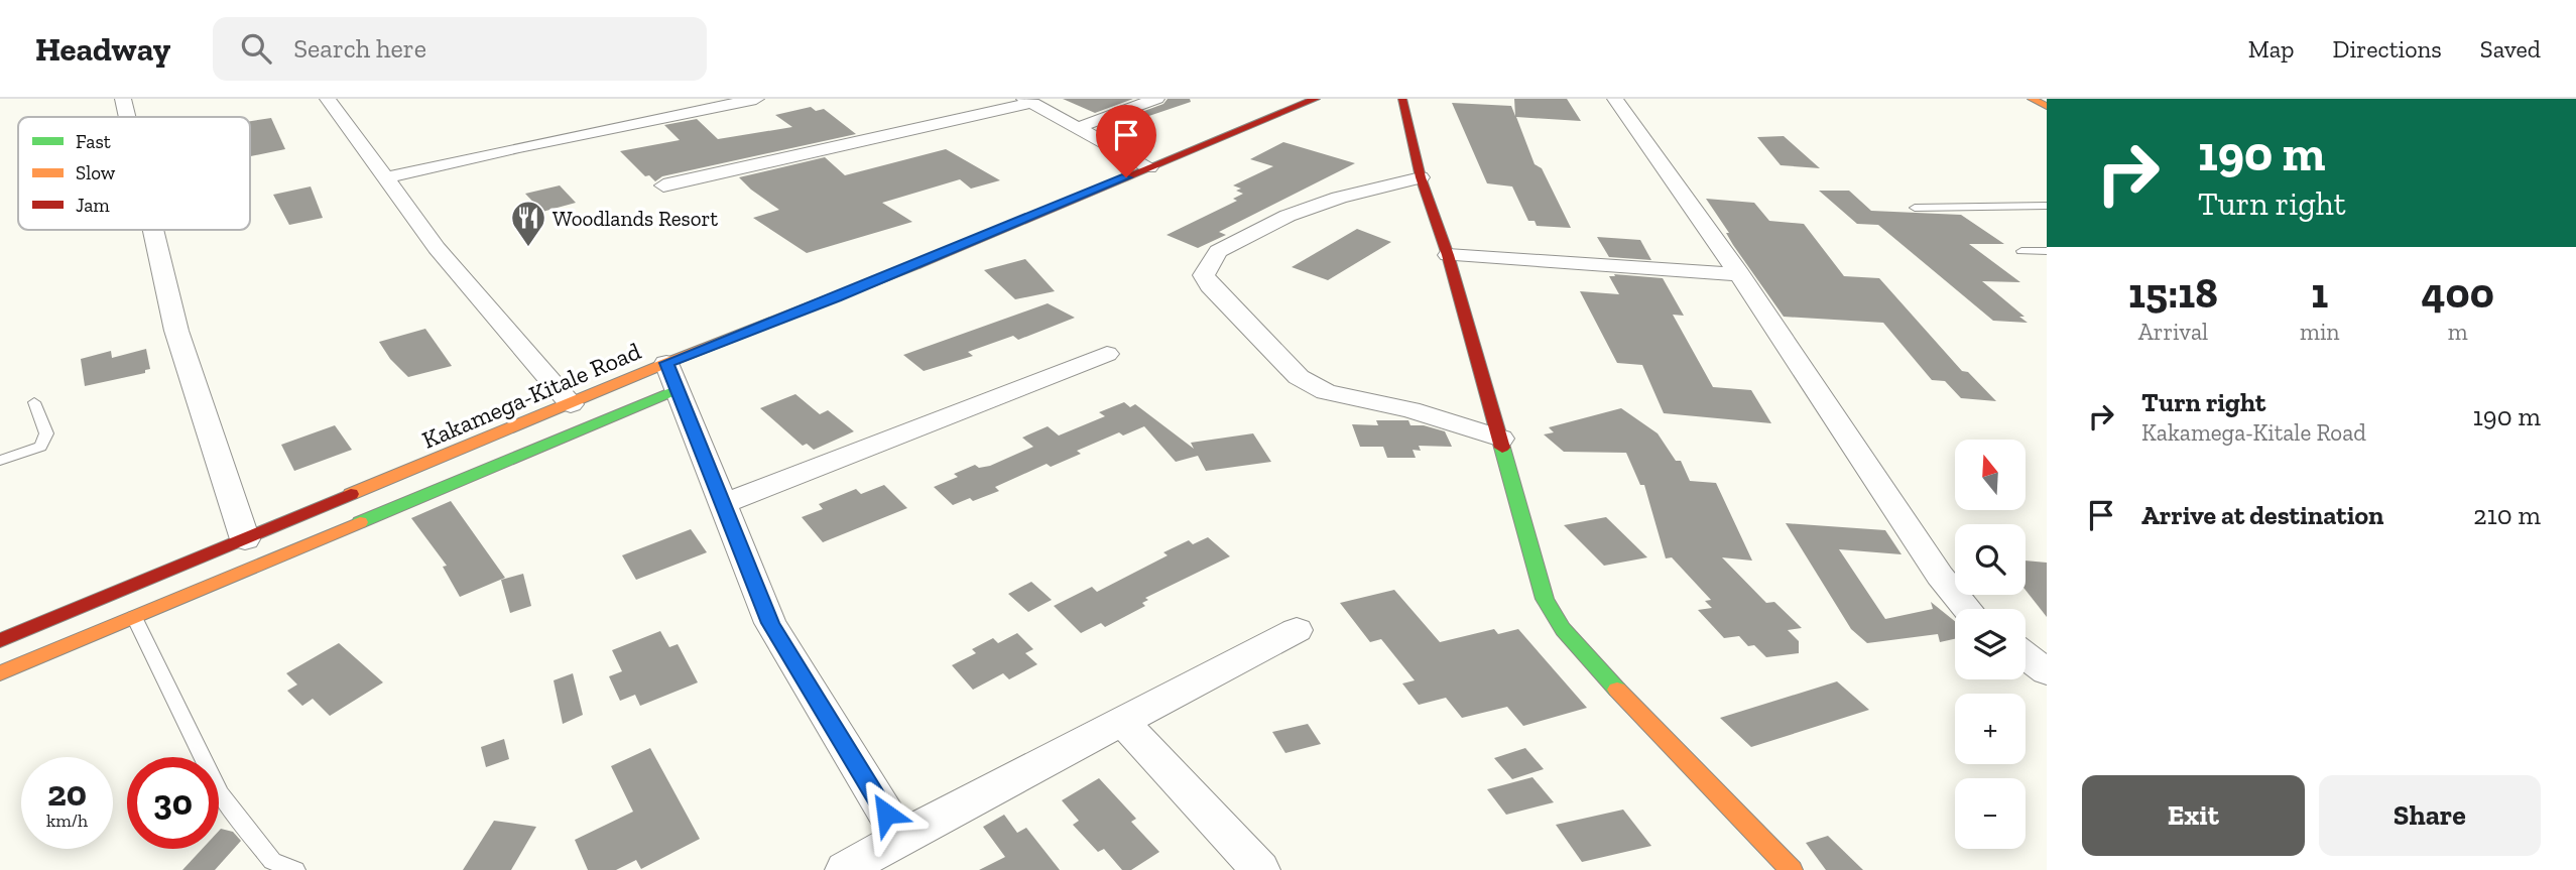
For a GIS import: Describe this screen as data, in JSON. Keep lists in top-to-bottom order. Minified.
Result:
{"streets":{"main road":["Kakamega-Kitale Road"]},"places":{"restaurant":["Woodlands Resort"]},"legend":["Fast","Slow","Jam"],"north":"top","page":{"header":"Headway","search":"Search here","nav":["Map","Directions","Saved"],"turn":["190 m","Turn right"],"eta":["15:18","Arrival","1","min","400","m"],"list":[{"name":"Turn right","note":"Kakamega-Kitale Road","value":"190 m"},{"name":"Arrive at destination","value":"210 m"}],"map_buttons":["+","−"],"speed":"20 km/h","limit":"30","buttons":["Exit","Share"]}}
